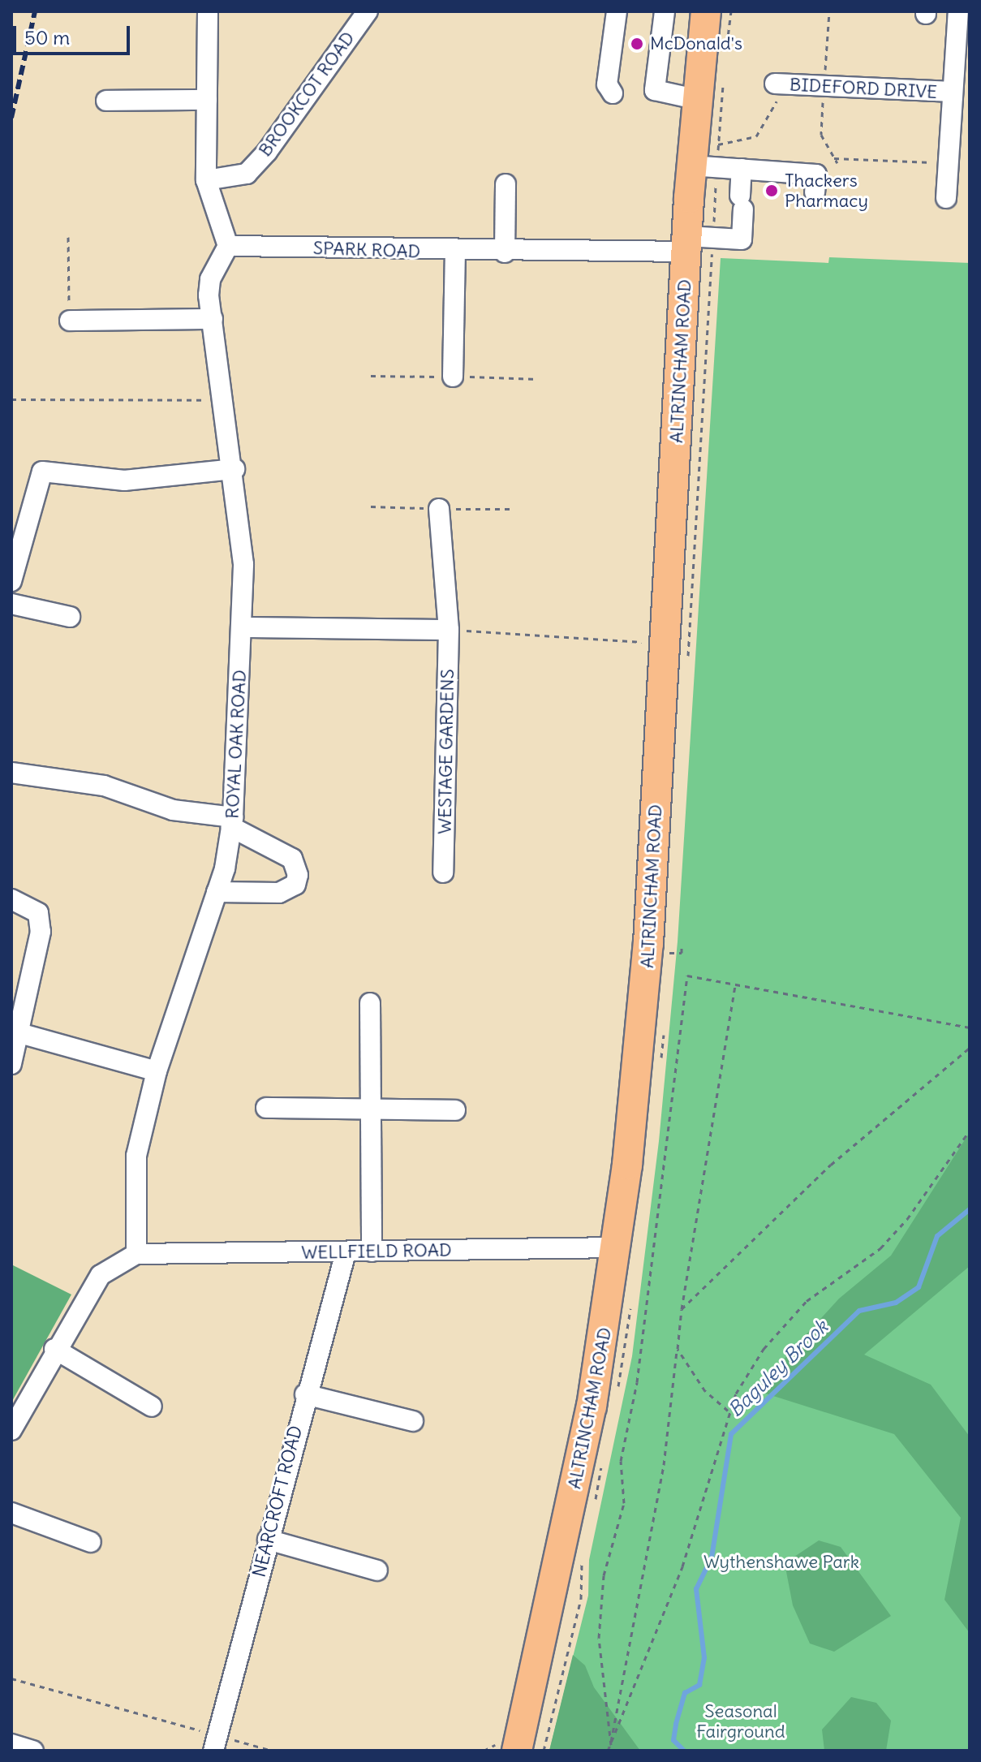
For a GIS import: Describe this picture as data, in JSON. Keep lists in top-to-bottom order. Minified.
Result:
{"streets":{"highway":["ALTRINCHAM ROAD"],"street":["BIDEFORD DRIVE","BROOKCOT ROAD","SPARK ROAD","ROYAL OAK ROAD","WESTAGE GARDENS","WELLFIELD ROAD","NEARCROFT ROAD"]},"crossings":[["SPARK ROAD","ALTRINCHAM ROAD"],["SPARK ROAD","ROYAL OAK ROAD"],["ALTRINCHAM ROAD","WELLFIELD ROAD"],["ROYAL OAK ROAD","WELLFIELD ROAD"],["WELLFIELD ROAD","NEARCROFT ROAD"]],"water":["Baguley Brook"],"parks":["Wythenshawe Park","Seasonal Fairground"],"places":["McDonald's","Thackers Pharmacy"],"scale_bar":"50 m"}
